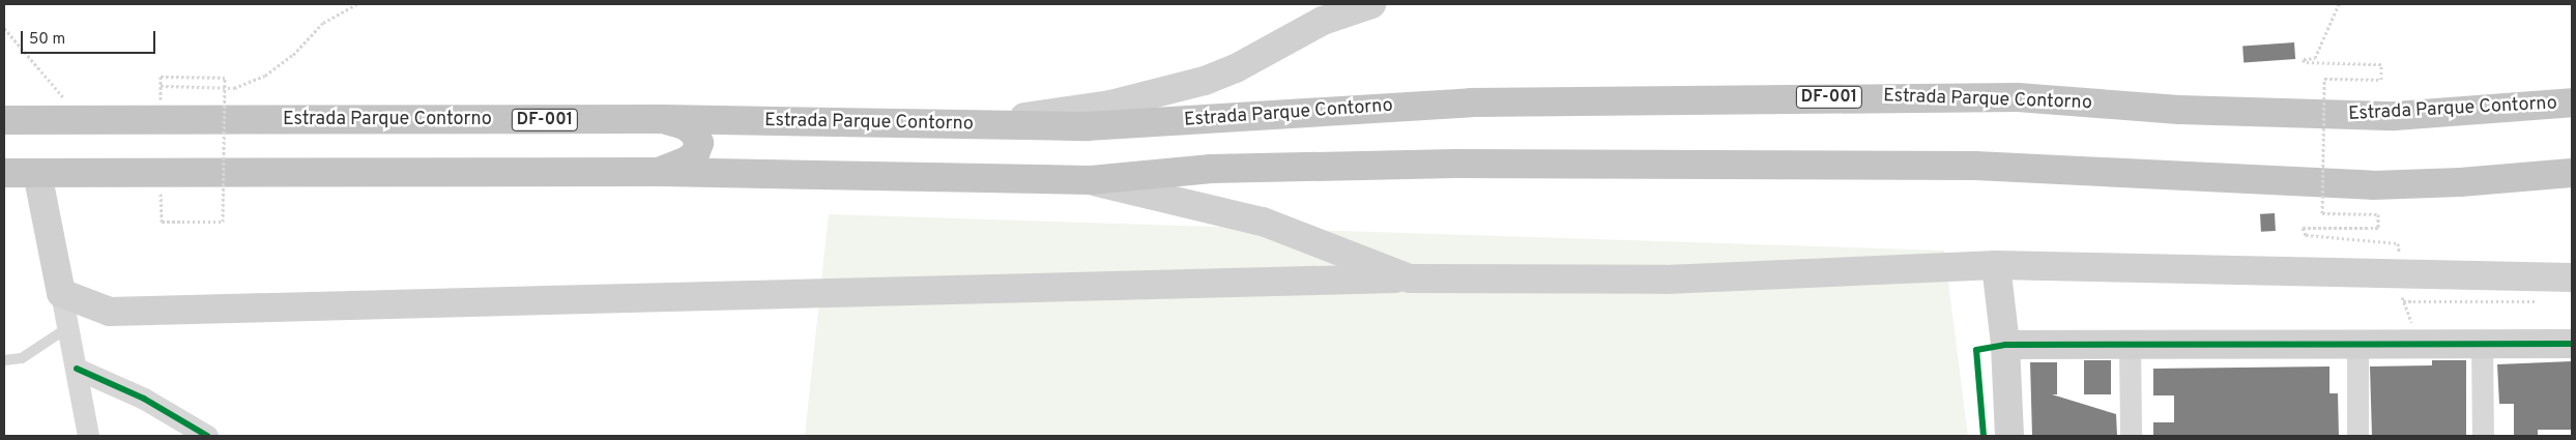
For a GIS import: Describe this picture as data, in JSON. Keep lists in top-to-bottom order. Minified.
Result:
{"streets":{"highway":["DF-001","Estrada Parque Contorno"]},"scale_bar":"50 m"}
